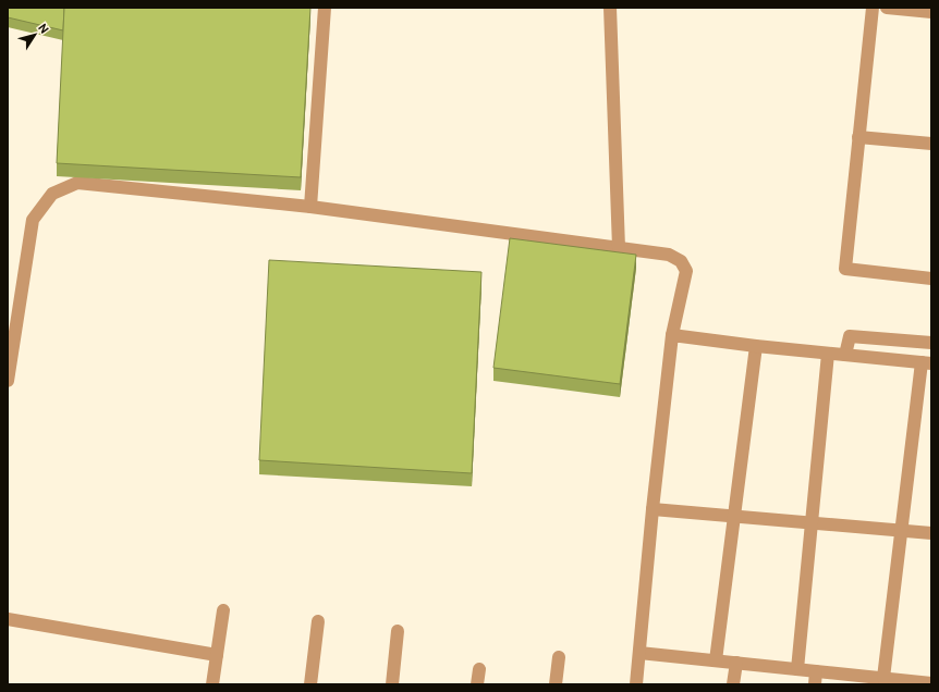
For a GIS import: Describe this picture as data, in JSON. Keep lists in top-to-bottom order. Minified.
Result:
{"north":"top right"}
